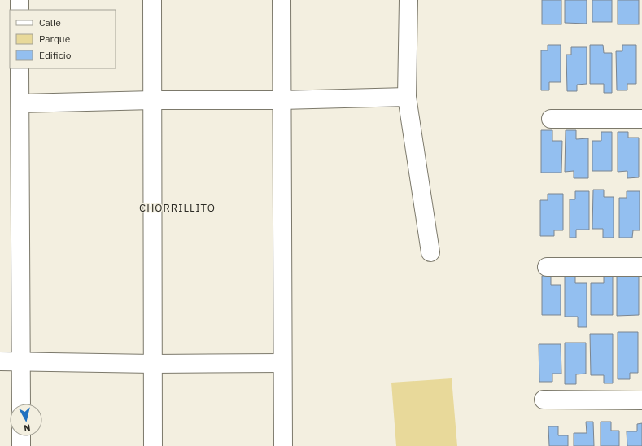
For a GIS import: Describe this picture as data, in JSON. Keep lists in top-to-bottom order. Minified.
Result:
{"districts":["CHORRILLITO"],"legend":["Calle","Parque","Edificio"],"north":"bottom"}
